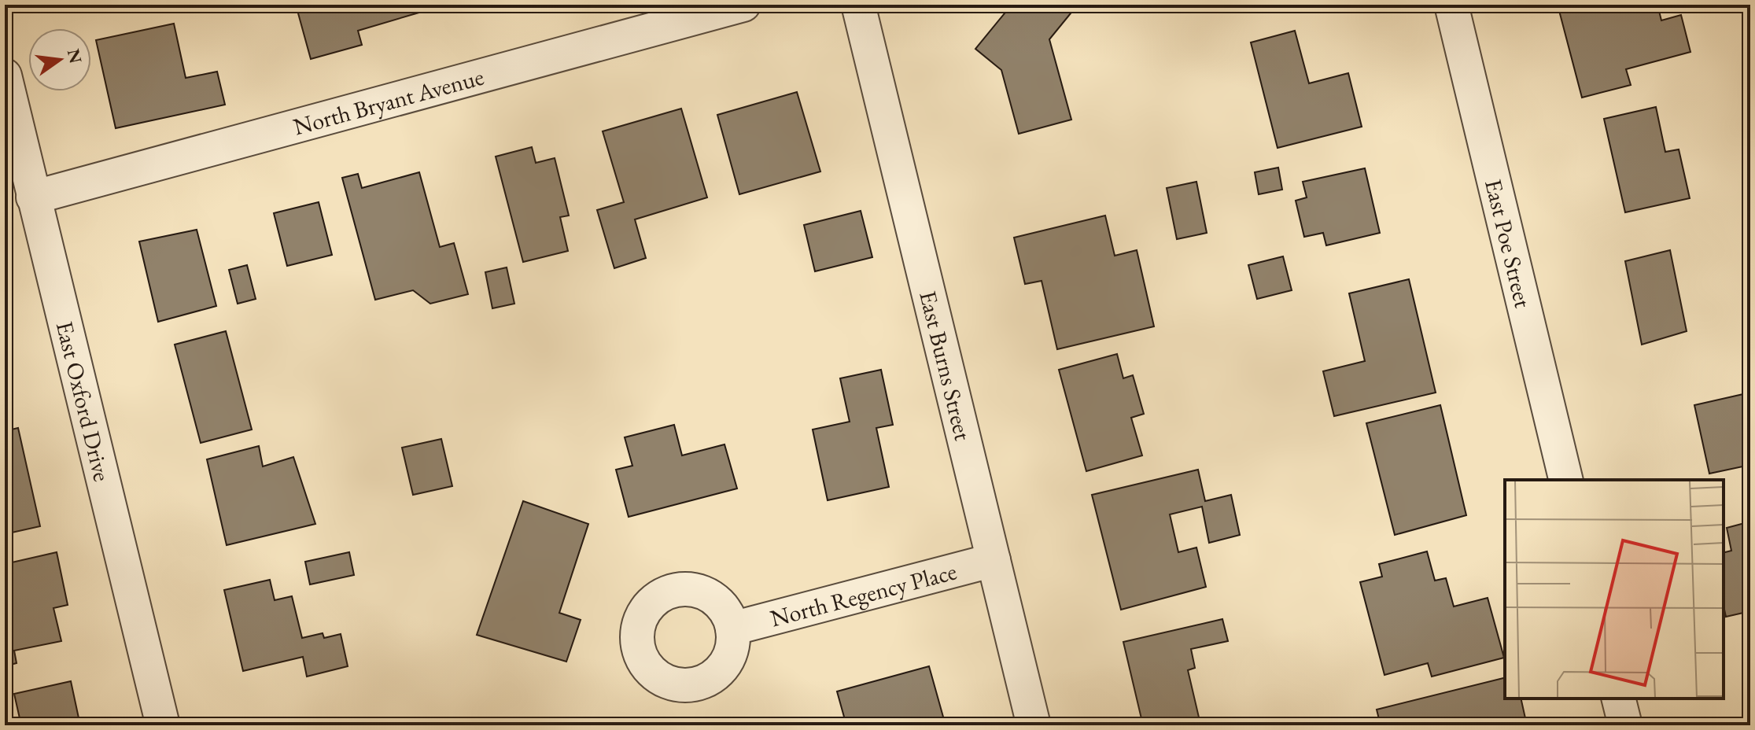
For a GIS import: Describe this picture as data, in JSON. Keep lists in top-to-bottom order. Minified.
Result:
{"streets":{"street":["North Bryant Avenue","East Poe Street","East Burns Street","East Oxford Drive","North Regency Place"]},"crossings":[["North Bryant Avenue","East Oxford Drive"],["East Burns Street","North Regency Place"]],"north":"right"}
